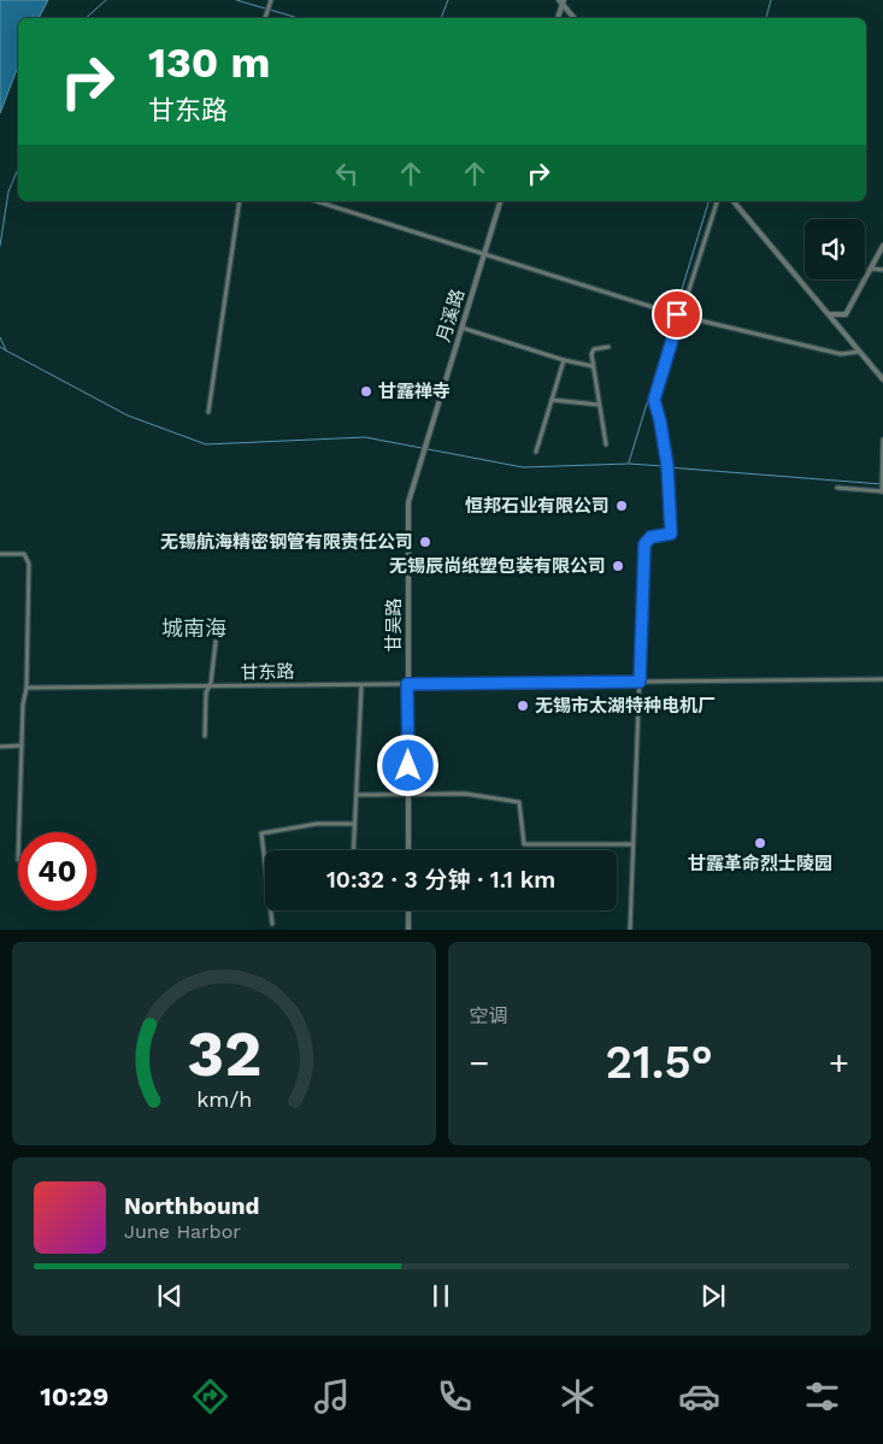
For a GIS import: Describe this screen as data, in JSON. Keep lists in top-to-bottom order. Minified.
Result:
{"streets":{"street":["月溪路","甘吴路","甘东路"]},"crossings":[["月溪路","甘吴路"],["甘吴路","甘东路"]],"districts":["城南海"],"places":["甘露禅寺","恒邦石业有限公司","无锡航海精密钢管有限责任公司","无锡辰尚纸塑包装有限公司","无锡市太湖特种电机厂","甘露革命烈士陵园"],"page":{"turn":["130 m","甘东路"],"limit":"40","trip":"10:32 · 3 分钟 · 1.1 km","tile":"空调","heat":["−","21.5°","+"],"song":["Northbound","June Harbor"],"tabs":"10:29","gauge":["32","km/h"]}}
